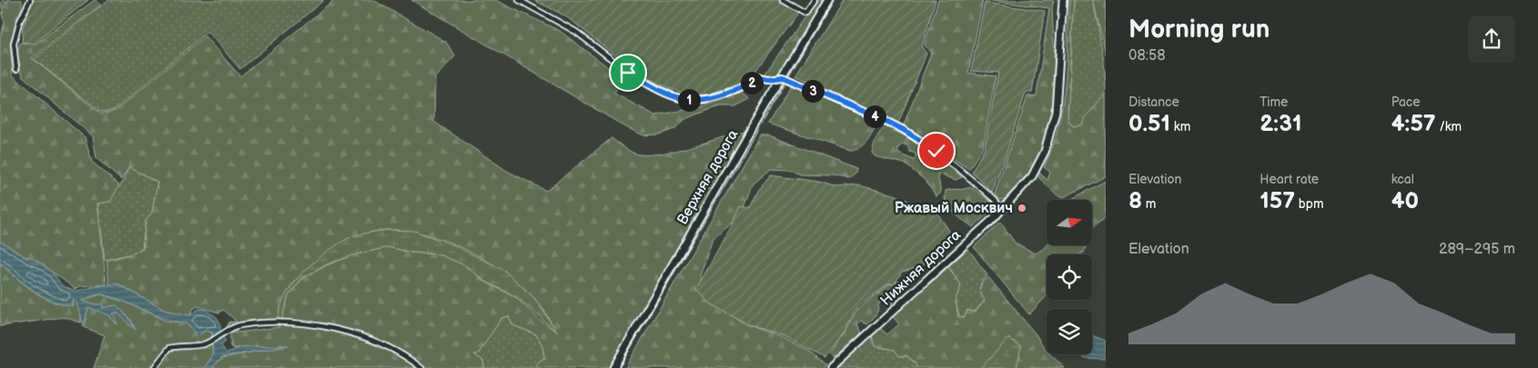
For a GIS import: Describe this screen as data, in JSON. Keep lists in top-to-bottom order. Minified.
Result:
{"streets":{"main road":["Верхняя дорога","Нижняя дорога"]},"places":["Ржавый Москвич"],"north":"right","page":{"heading":["Morning run","08:58"],"pins":["2","3","1","4"],"stats":[["Distance","0.51 km"],["Time","2:31"],["Pace","4:57 /km"],["Elevation","8 m"],["Heart rate","157 bpm"],["kcal","40"]],"chart":["Elevation","289–295 m"]}}
